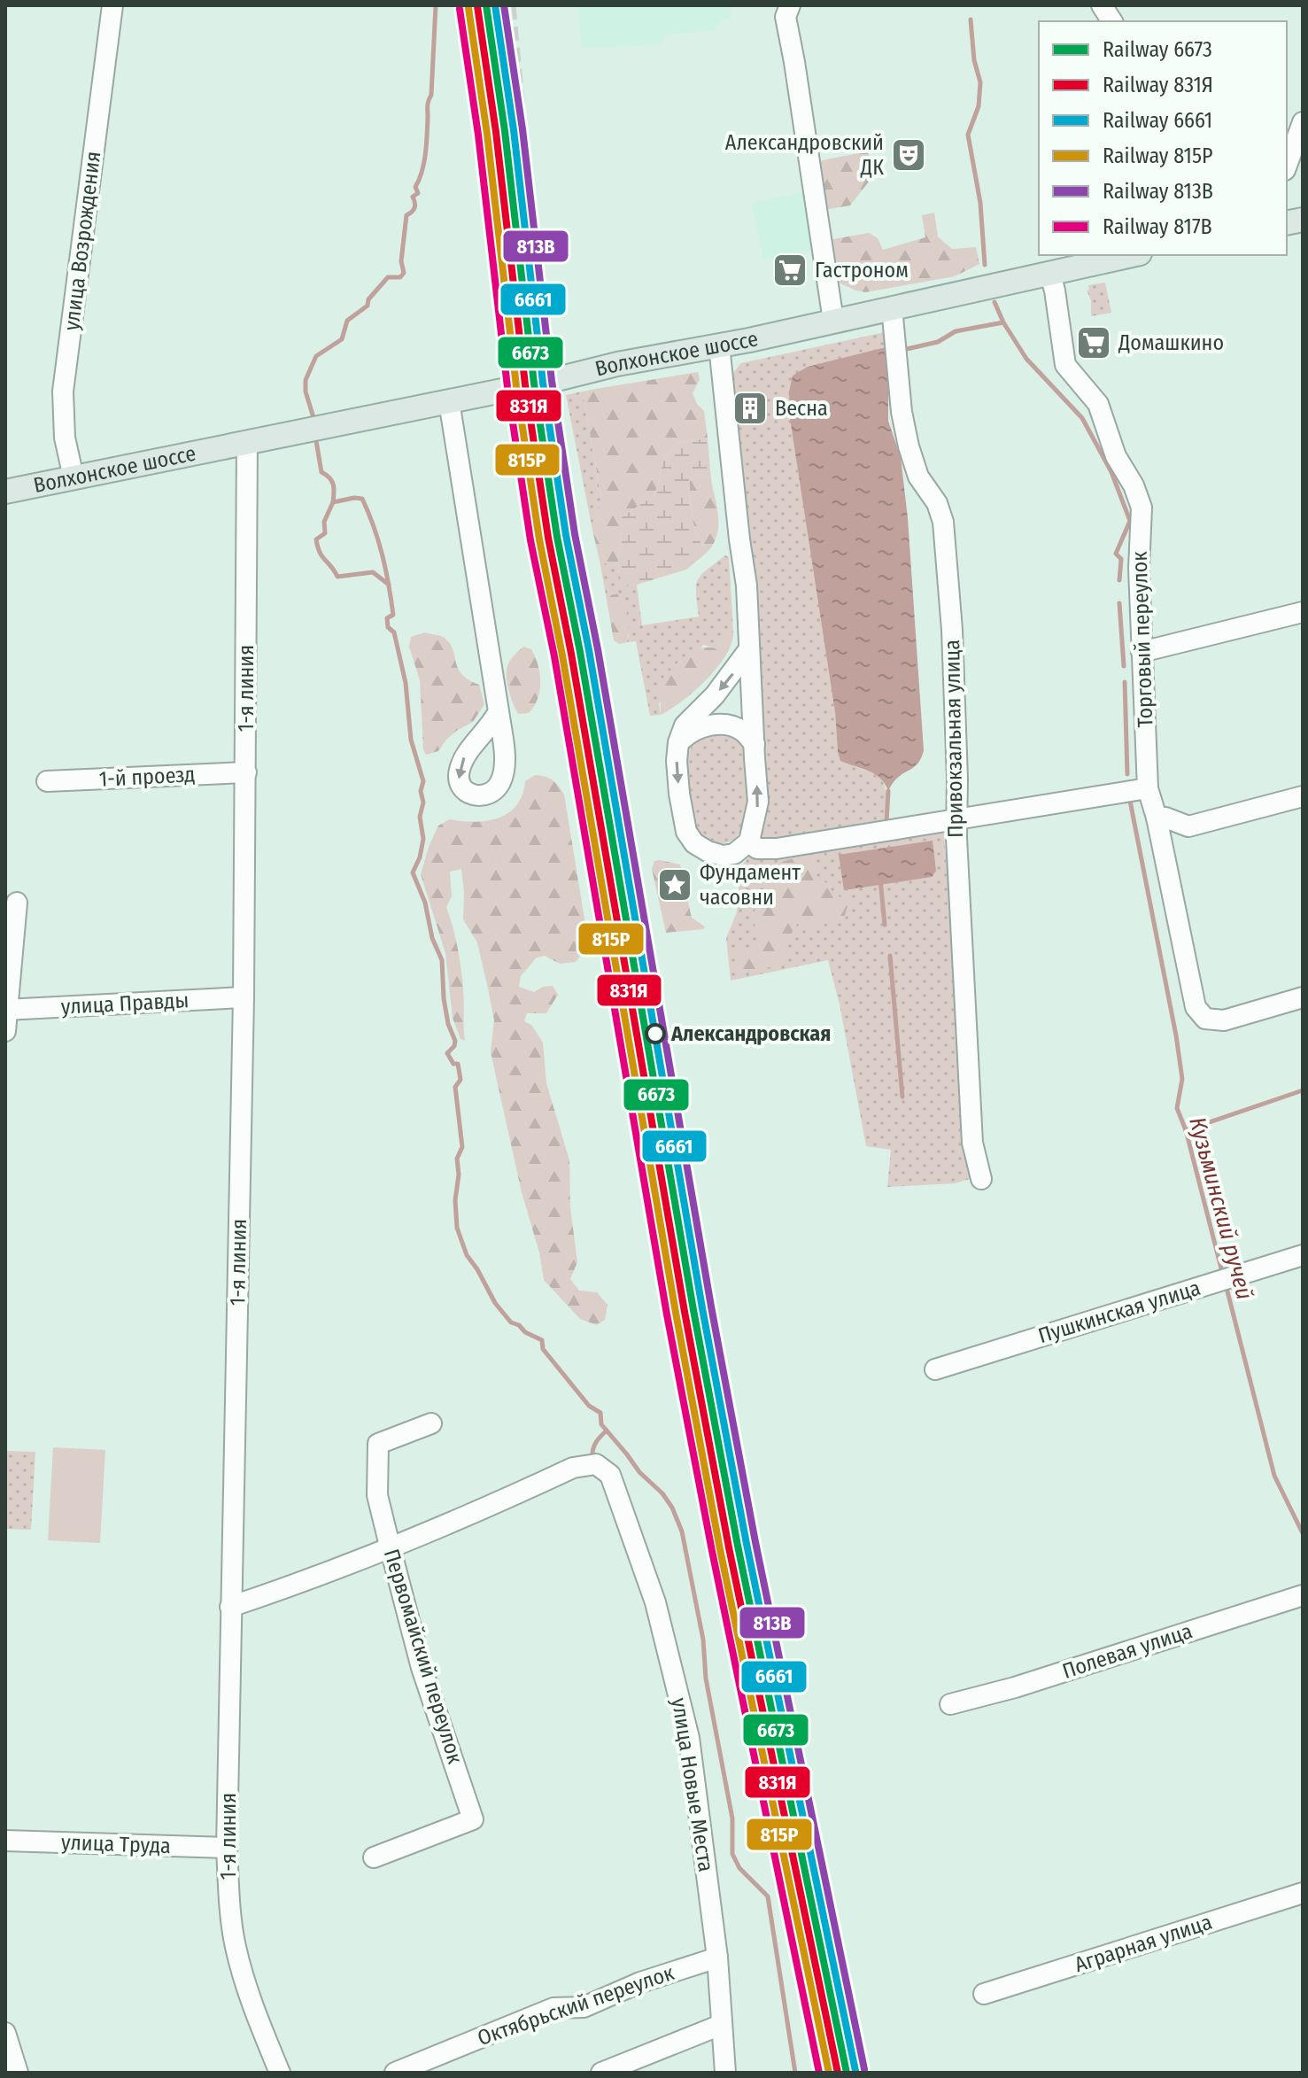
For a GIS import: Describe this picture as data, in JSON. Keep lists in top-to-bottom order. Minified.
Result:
{"streets":{"main road":["Волхонское шоссе"],"street":["улица Возрождения","Торговый переулок","1-я линия","Привокзальная улица","1-й проезд","улица Правды","Пушкинская улица","Полевая улица","Первомайский переулок","улица Новые Места","улица Труда","Аграрная улица","Октябрьский переулок"]},"crossings":[["улица Возрождения","Волхонское шоссе"],["Волхонское шоссе","Торговый переулок"],["Волхонское шоссе","1-я линия"],["Волхонское шоссе","Привокзальная улица"],["1-я линия","1-й проезд"],["1-я линия","улица Правды"],["1-я линия","улица Труда"],["Первомайский переулок","улица Новые Места"],["улица Новые Места","Октябрьский переулок"]],"water":["Кузьминский ручей"],"places":{"theatre":["Александровский ДК"],"supermarket":["Гастроном","Домашкино"],"building":["Весна"],"place":["Фундамент часовни"],"other":["Александровская"]},"lines":["rail line 6673","rail line 6661","rail line 813В","rail line 831Я","rail line 815Р","rail line 817В"],"legend":["Railway 6673","Railway 831Я","Railway 6661","Railway 815Р","Railway 813В","Railway 817В"]}
